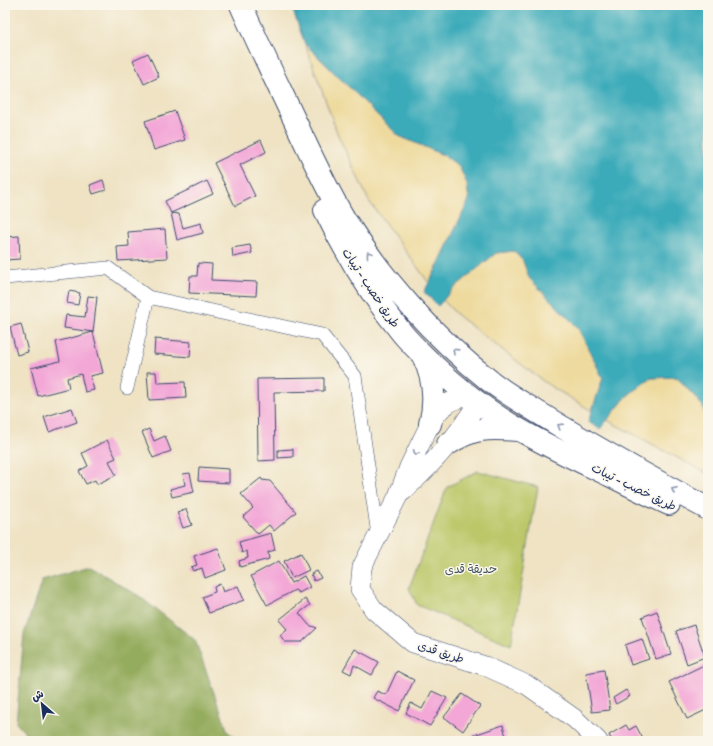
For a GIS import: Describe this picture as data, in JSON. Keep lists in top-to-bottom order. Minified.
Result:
{"streets":{"highway":["طريق خصب - تيبات"],"street":["طريق قدى"]},"crossings":[["طريق خصب - تيبات","طريق قدى"]],"parks":["حديقة قدى"],"north":"top left"}
